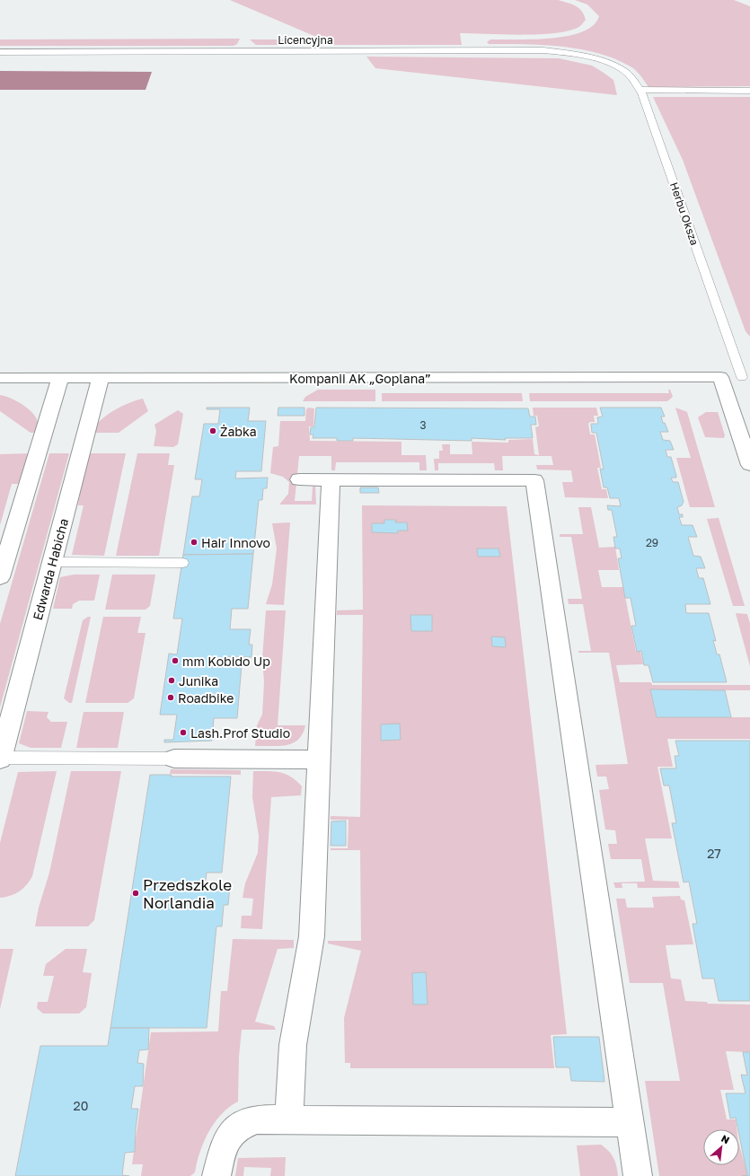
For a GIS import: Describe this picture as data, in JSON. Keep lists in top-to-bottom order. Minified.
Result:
{"streets":{"street":["Kompanii AK „Goplana”","Edwarda Habicha"],"lane":["Licencyjna","Herbu Oksza"]},"crossings":[["Licencyjna","Herbu Oksza"],["Kompanii AK „Goplana”","Edwarda Habicha"]],"places":["Żabka","Hair Innovo","mm Kobido Up","Junika","Roadbike","Lash.Prof Studio","Przedszkole Norlandia"],"house_numbers":["3","29","27","20"],"north":"top right"}
